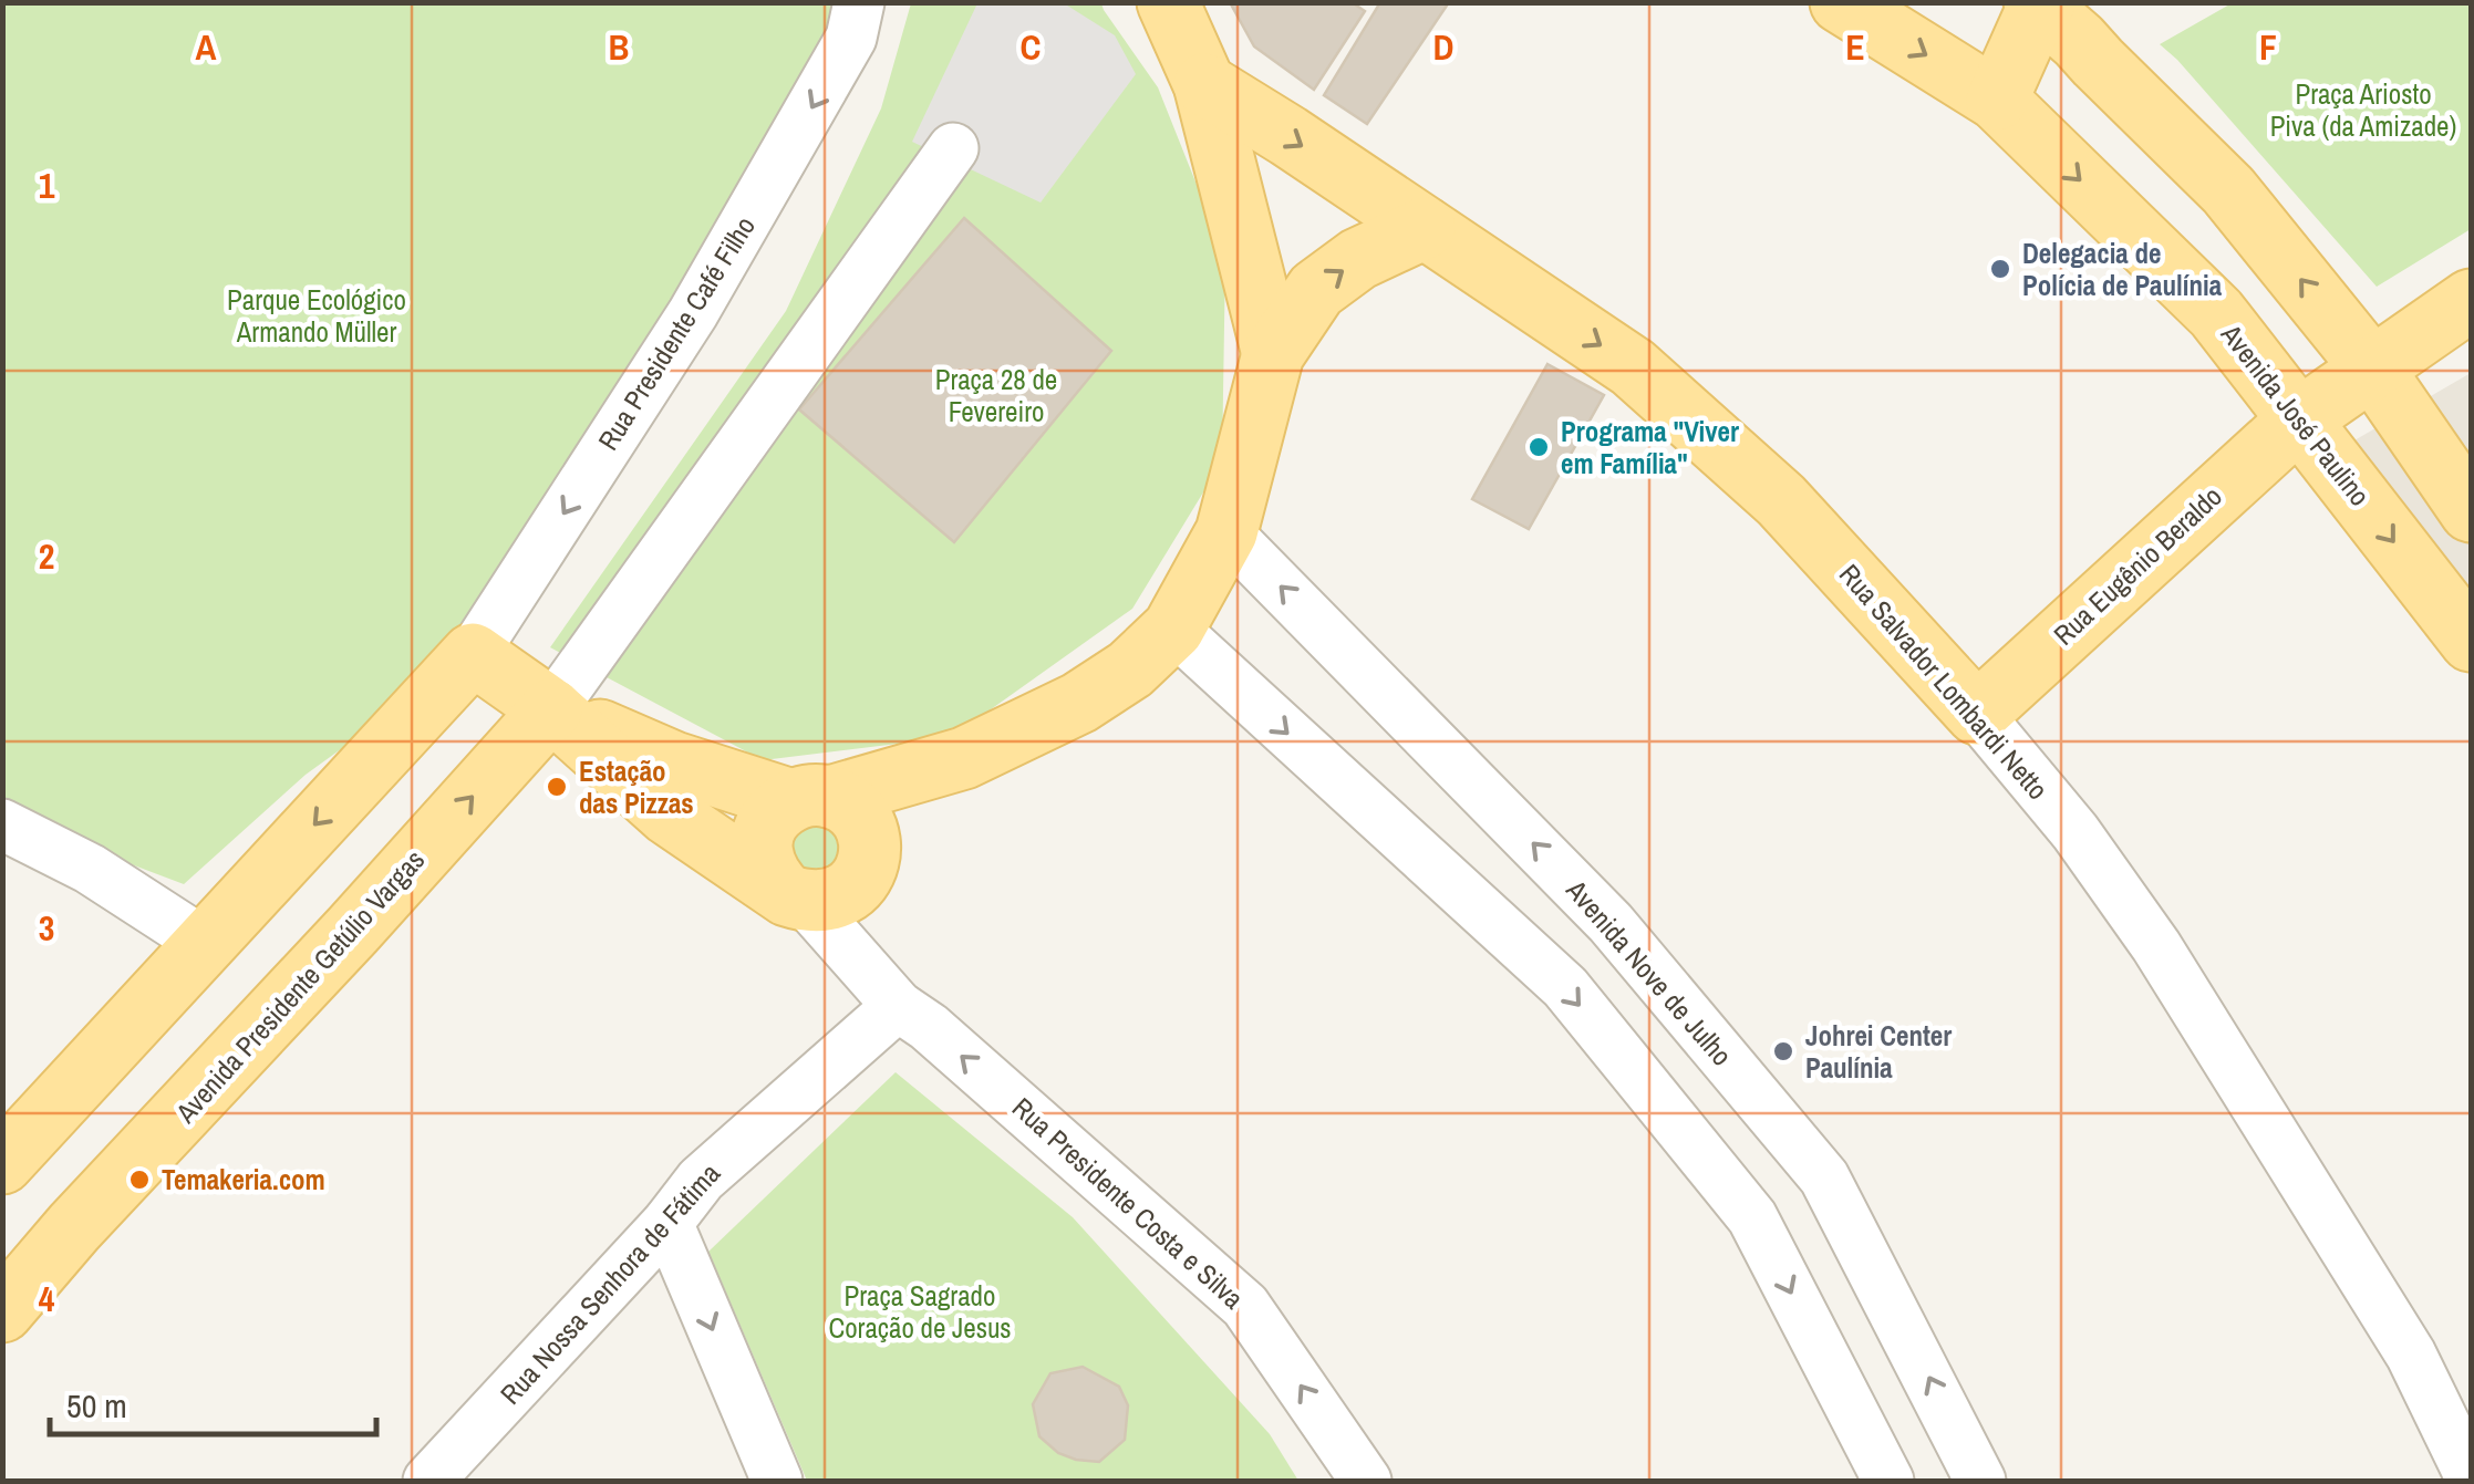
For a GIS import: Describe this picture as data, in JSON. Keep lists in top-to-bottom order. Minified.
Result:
{"streets":{"main road":["Avenida José Paulino","Rua Eugênio Beraldo","Rua Salvador Lombardi Netto","Avenida Presidente Getúlio Vargas"],"street":["Rua Presidente Café Filho","Avenida Nove de Julho","Rua Presidente Costa e Silva","Rua Nossa Senhora de Fátima"]},"crossings":[["Avenida José Paulino","Rua Eugênio Beraldo"],["Rua Eugênio Beraldo","Rua Salvador Lombardi Netto"],["Rua Presidente Costa e Silva","Rua Nossa Senhora de Fátima"]],"parks":["Praça Ariosto Piva (da Amizade)","Parque Ecológico Armando Müller","Praça 28 de Fevereiro","Praça Sagrado Coração de Jesus"],"places":["Delegacia de Polícia de Paulínia","Programa \"Viver em Família\"","Estação das Pizzas","Johrei Center Paulínia","Temakeria.com"],"scale_bar":"50 m","grid":{"columns":["A","B","C","D","E","F"],"rows":["1","2","3","4"]}}
